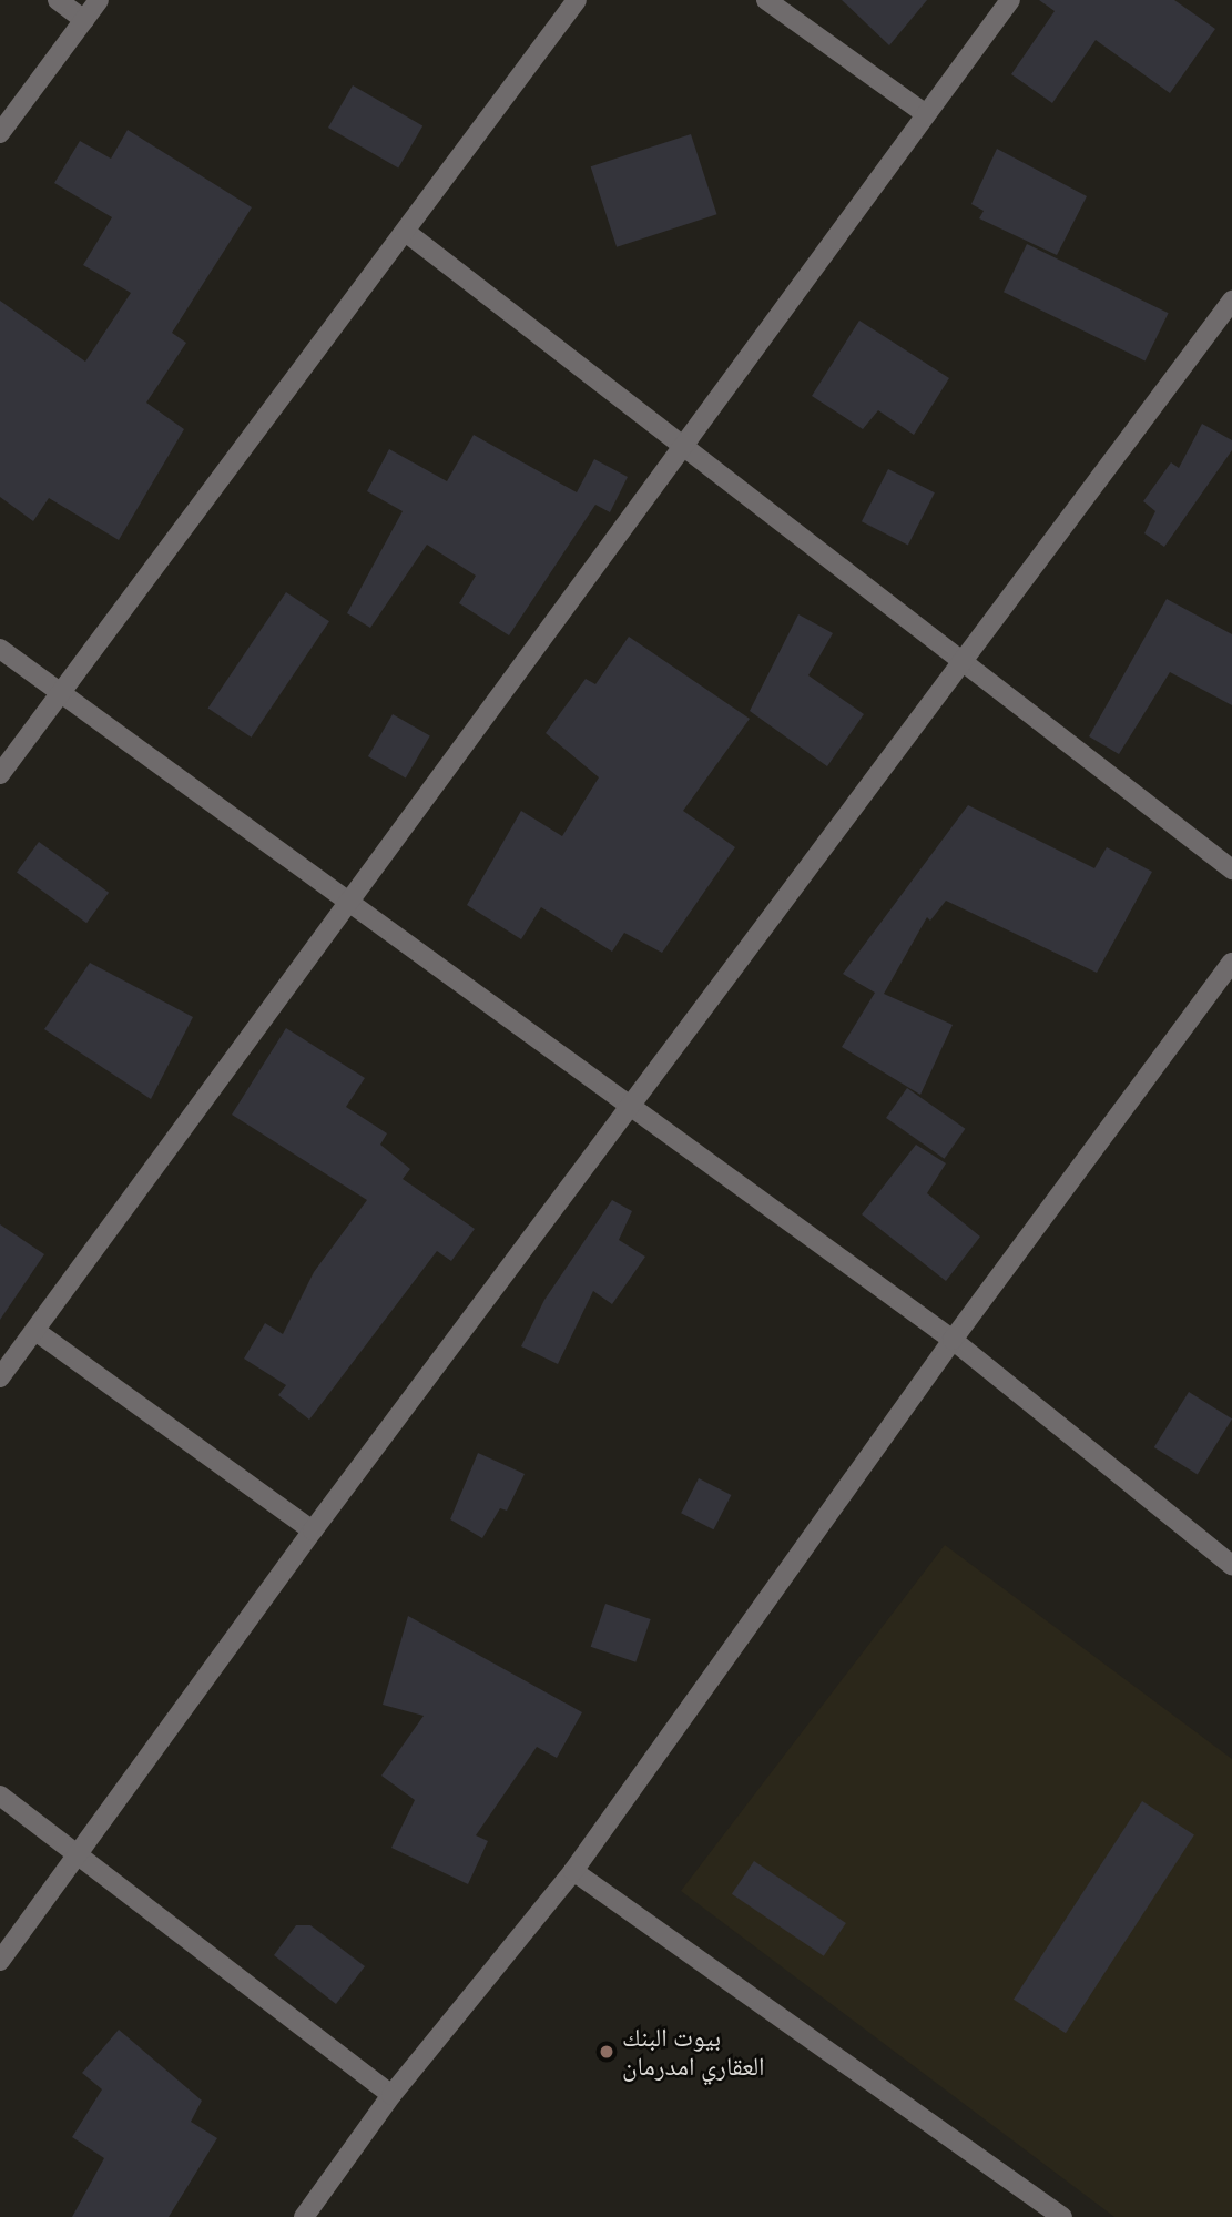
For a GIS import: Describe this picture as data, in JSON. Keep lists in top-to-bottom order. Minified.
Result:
{"places":["بيوت البنك العقاري امدرمان"]}
